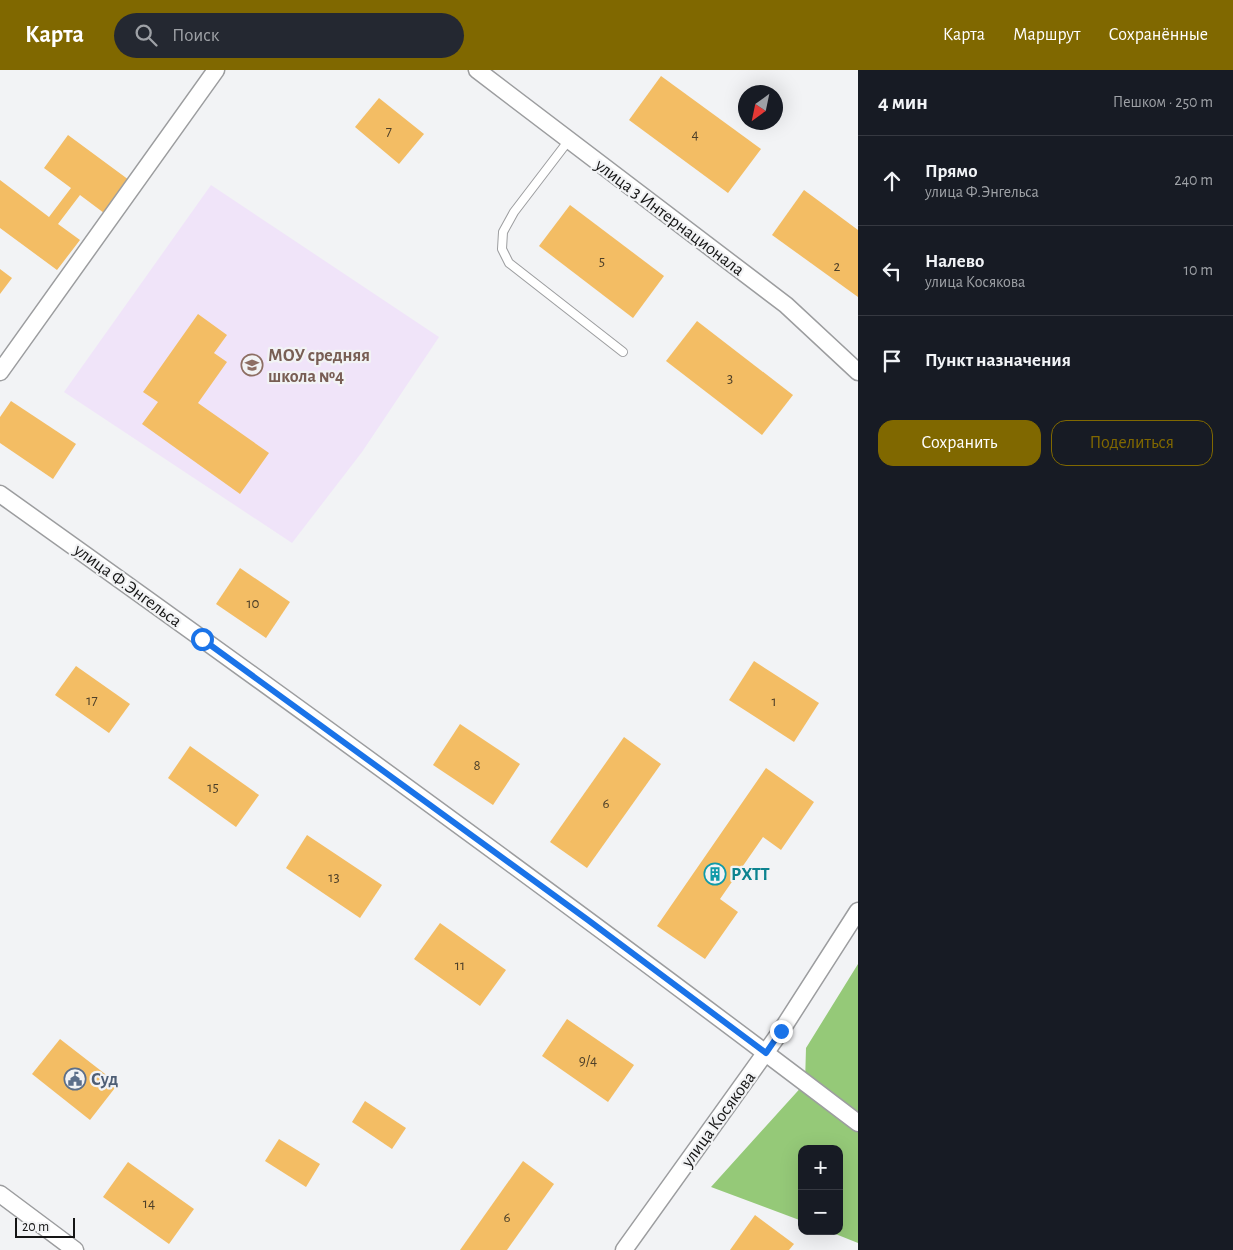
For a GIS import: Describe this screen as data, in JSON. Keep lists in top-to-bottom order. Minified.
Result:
{"streets":{"street":["улица 3 Интернационала","улица Ф.Энгельса","улица Косякова"]},"crossings":[["улица Ф.Энгельса","улица Косякова"]],"places":{"school or university":["МОУ средняя школа №4"],"building":["РХТТ"],"public building":["Суд"]},"house_numbers":["7","4","5","2","3","10","17","1","8","15","6","13","11","9/4","14","6"],"scale_bar":"20 m","north":"bottom left","page":{"header":"Карта","search":"Поиск","nav":["Карта","Маршрут","Сохранённые"],"heading":["4 мин","Пешком · 250 m"],"list":[["Прямо","улица Ф.Энгельса","240 m"],["Налево","улица Косякова","10 m"],"Пункт назначения"],"buttons":["Сохранить","Поделиться"],"map_buttons":["+","−"],"scale":"20 m"}}
